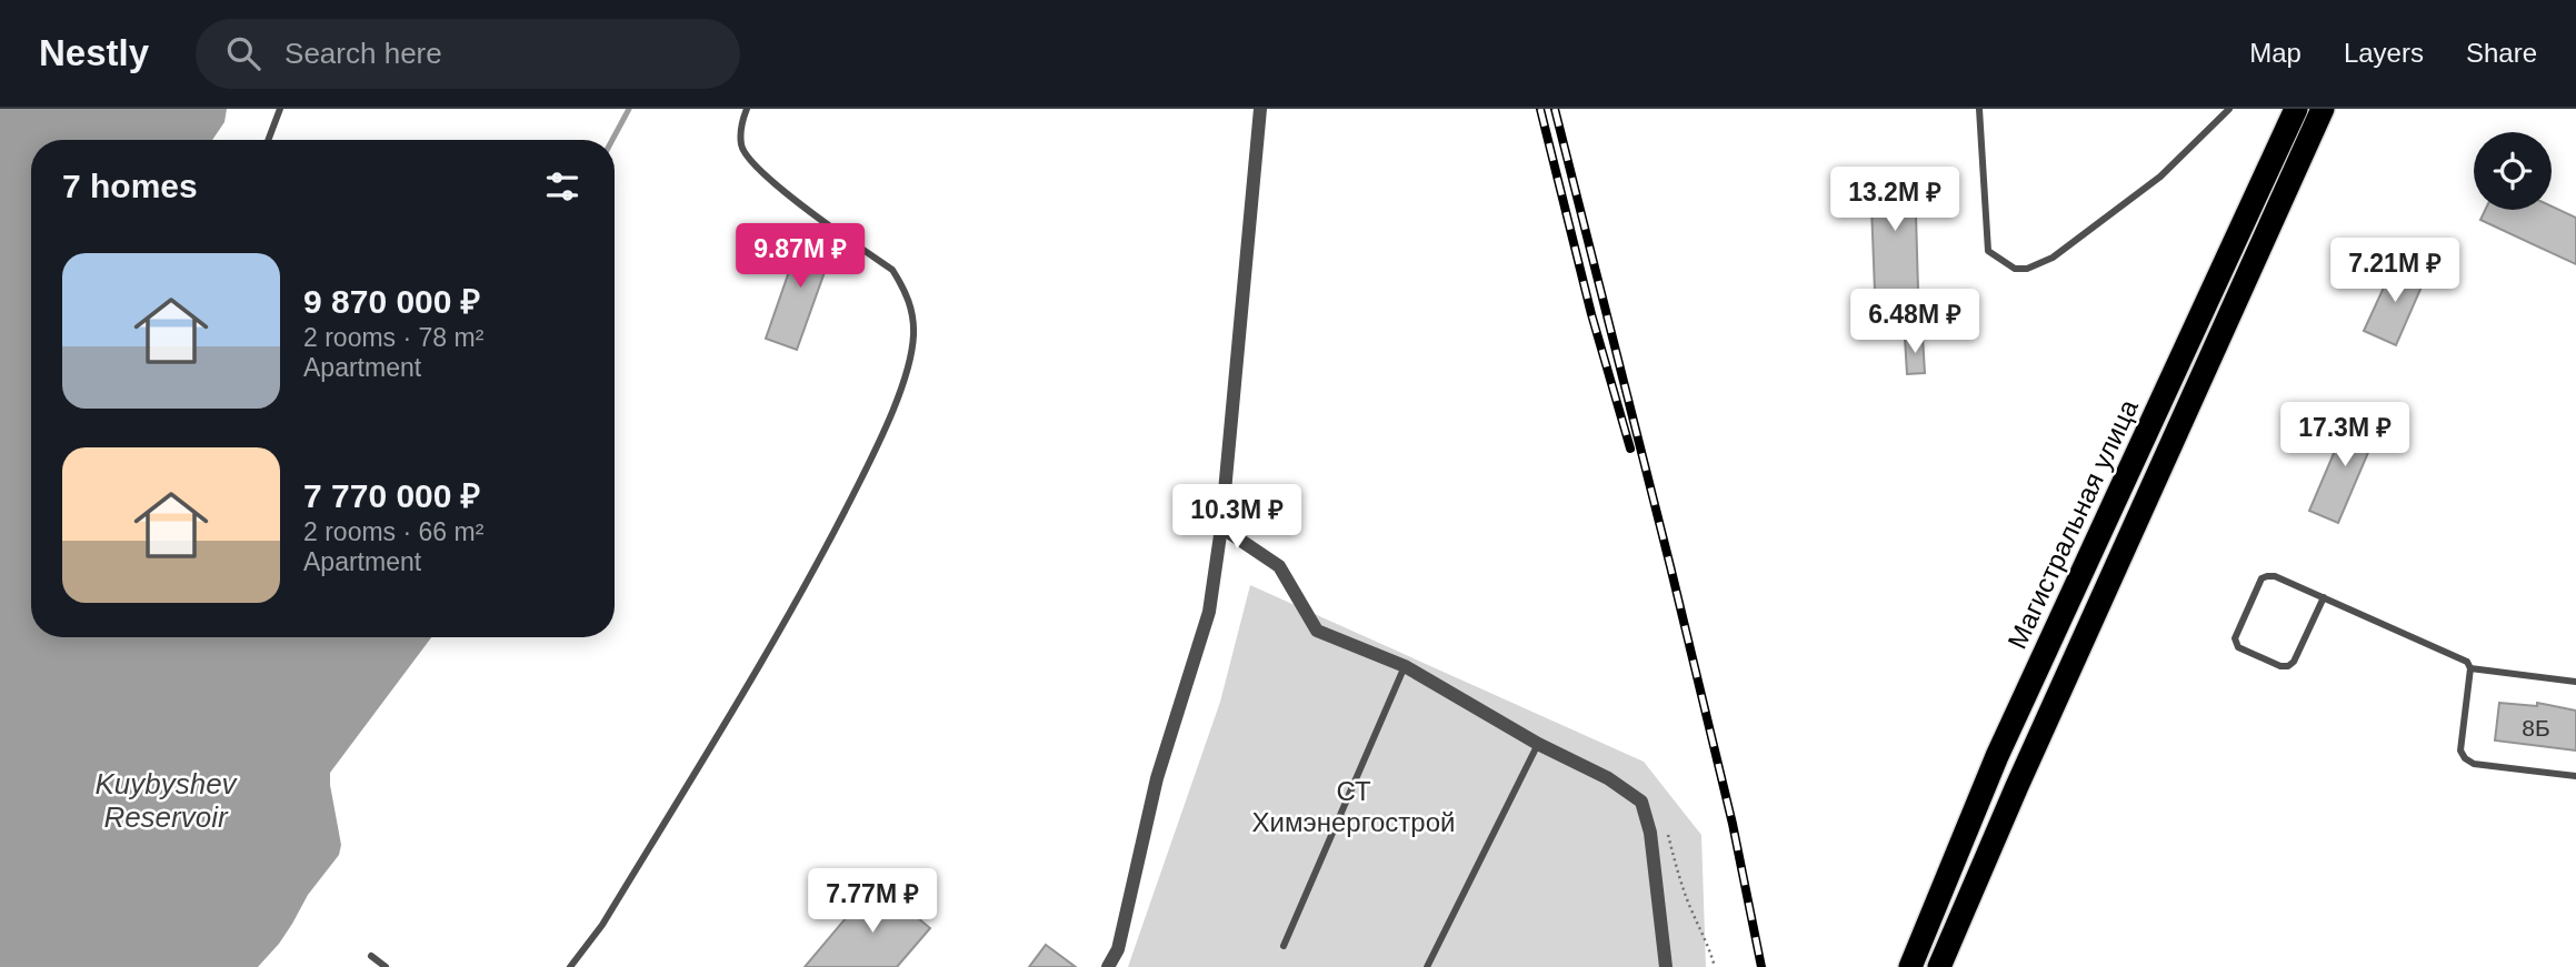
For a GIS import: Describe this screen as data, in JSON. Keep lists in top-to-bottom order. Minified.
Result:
{"streets":{"highway":["Магистральная улица"]},"water":["Kuybyshev Reservoir"],"parks":["СТ Химэнергострой"],"house_numbers":["8Б"],"page":{"header":"Nestly","search":"Search here","nav":["Map","Layers","Share"],"heading":"7 homes","price":["13.2M ₽","9.87M ₽","7.21M ₽","6.48M ₽","17.3M ₽","10.3M ₽","7.77M ₽"],"list":[{"name":"9 870 000 ₽","note":"2 rooms · 78 m² · Apartment"},{"name":"7 770 000 ₽","note":"2 rooms · 66 m² · Apartment"}]}}
